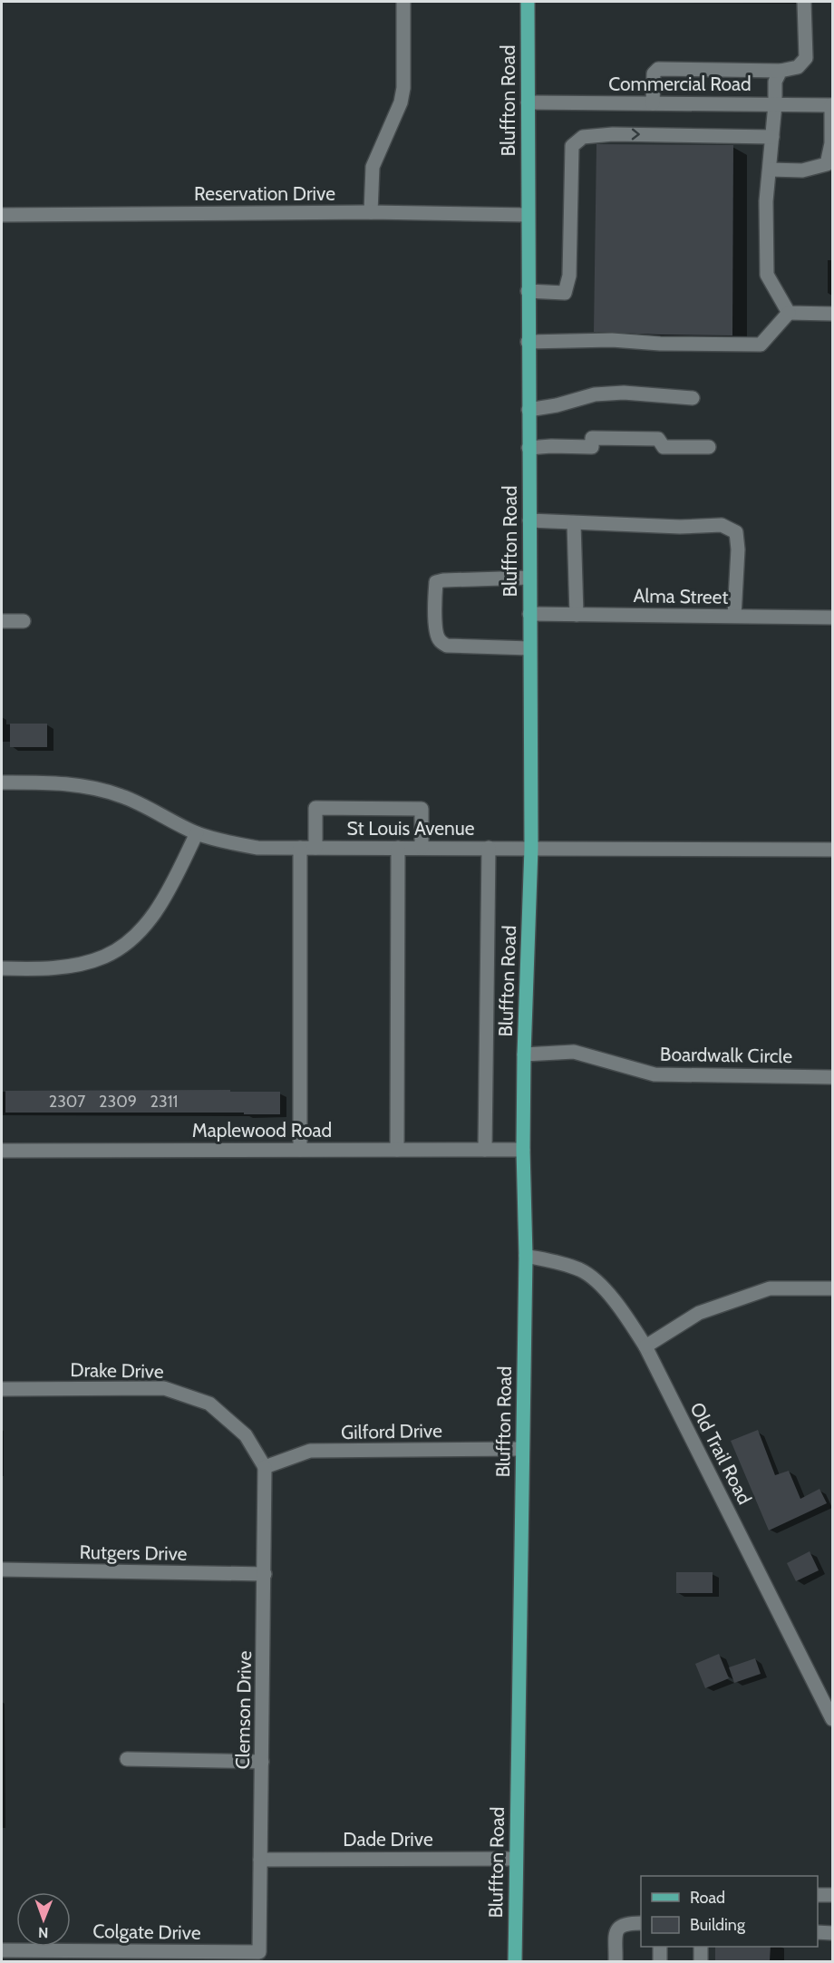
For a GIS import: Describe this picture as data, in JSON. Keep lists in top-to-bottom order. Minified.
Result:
{"streets":{"main road":["Bluffton Road"],"street":["Commercial Road","Reservation Drive","Alma Street","St Louis Avenue","Boardwalk Circle","Maplewood Road","Drake Drive","Gilford Drive","Old Trail Road","Rutgers Drive","Clemson Drive","Dade Drive","Colgate Drive"]},"crossings":[["Commercial Road","Bluffton Road"],["Bluffton Road","Reservation Drive"],["Bluffton Road","Alma Street"],["Bluffton Road","St Louis Avenue"],["Bluffton Road","Boardwalk Circle"],["Bluffton Road","Maplewood Road"],["Bluffton Road","Gilford Drive"],["Bluffton Road","Old Trail Road"],["Bluffton Road","Dade Drive"],["Drake Drive","Gilford Drive"],["Drake Drive","Clemson Drive"],["Gilford Drive","Clemson Drive"],["Rutgers Drive","Clemson Drive"],["Clemson Drive","Dade Drive"],["Clemson Drive","Colgate Drive"]],"house_numbers":["2307","2309","2311"],"legend":["Road","Building"],"north":"bottom"}
